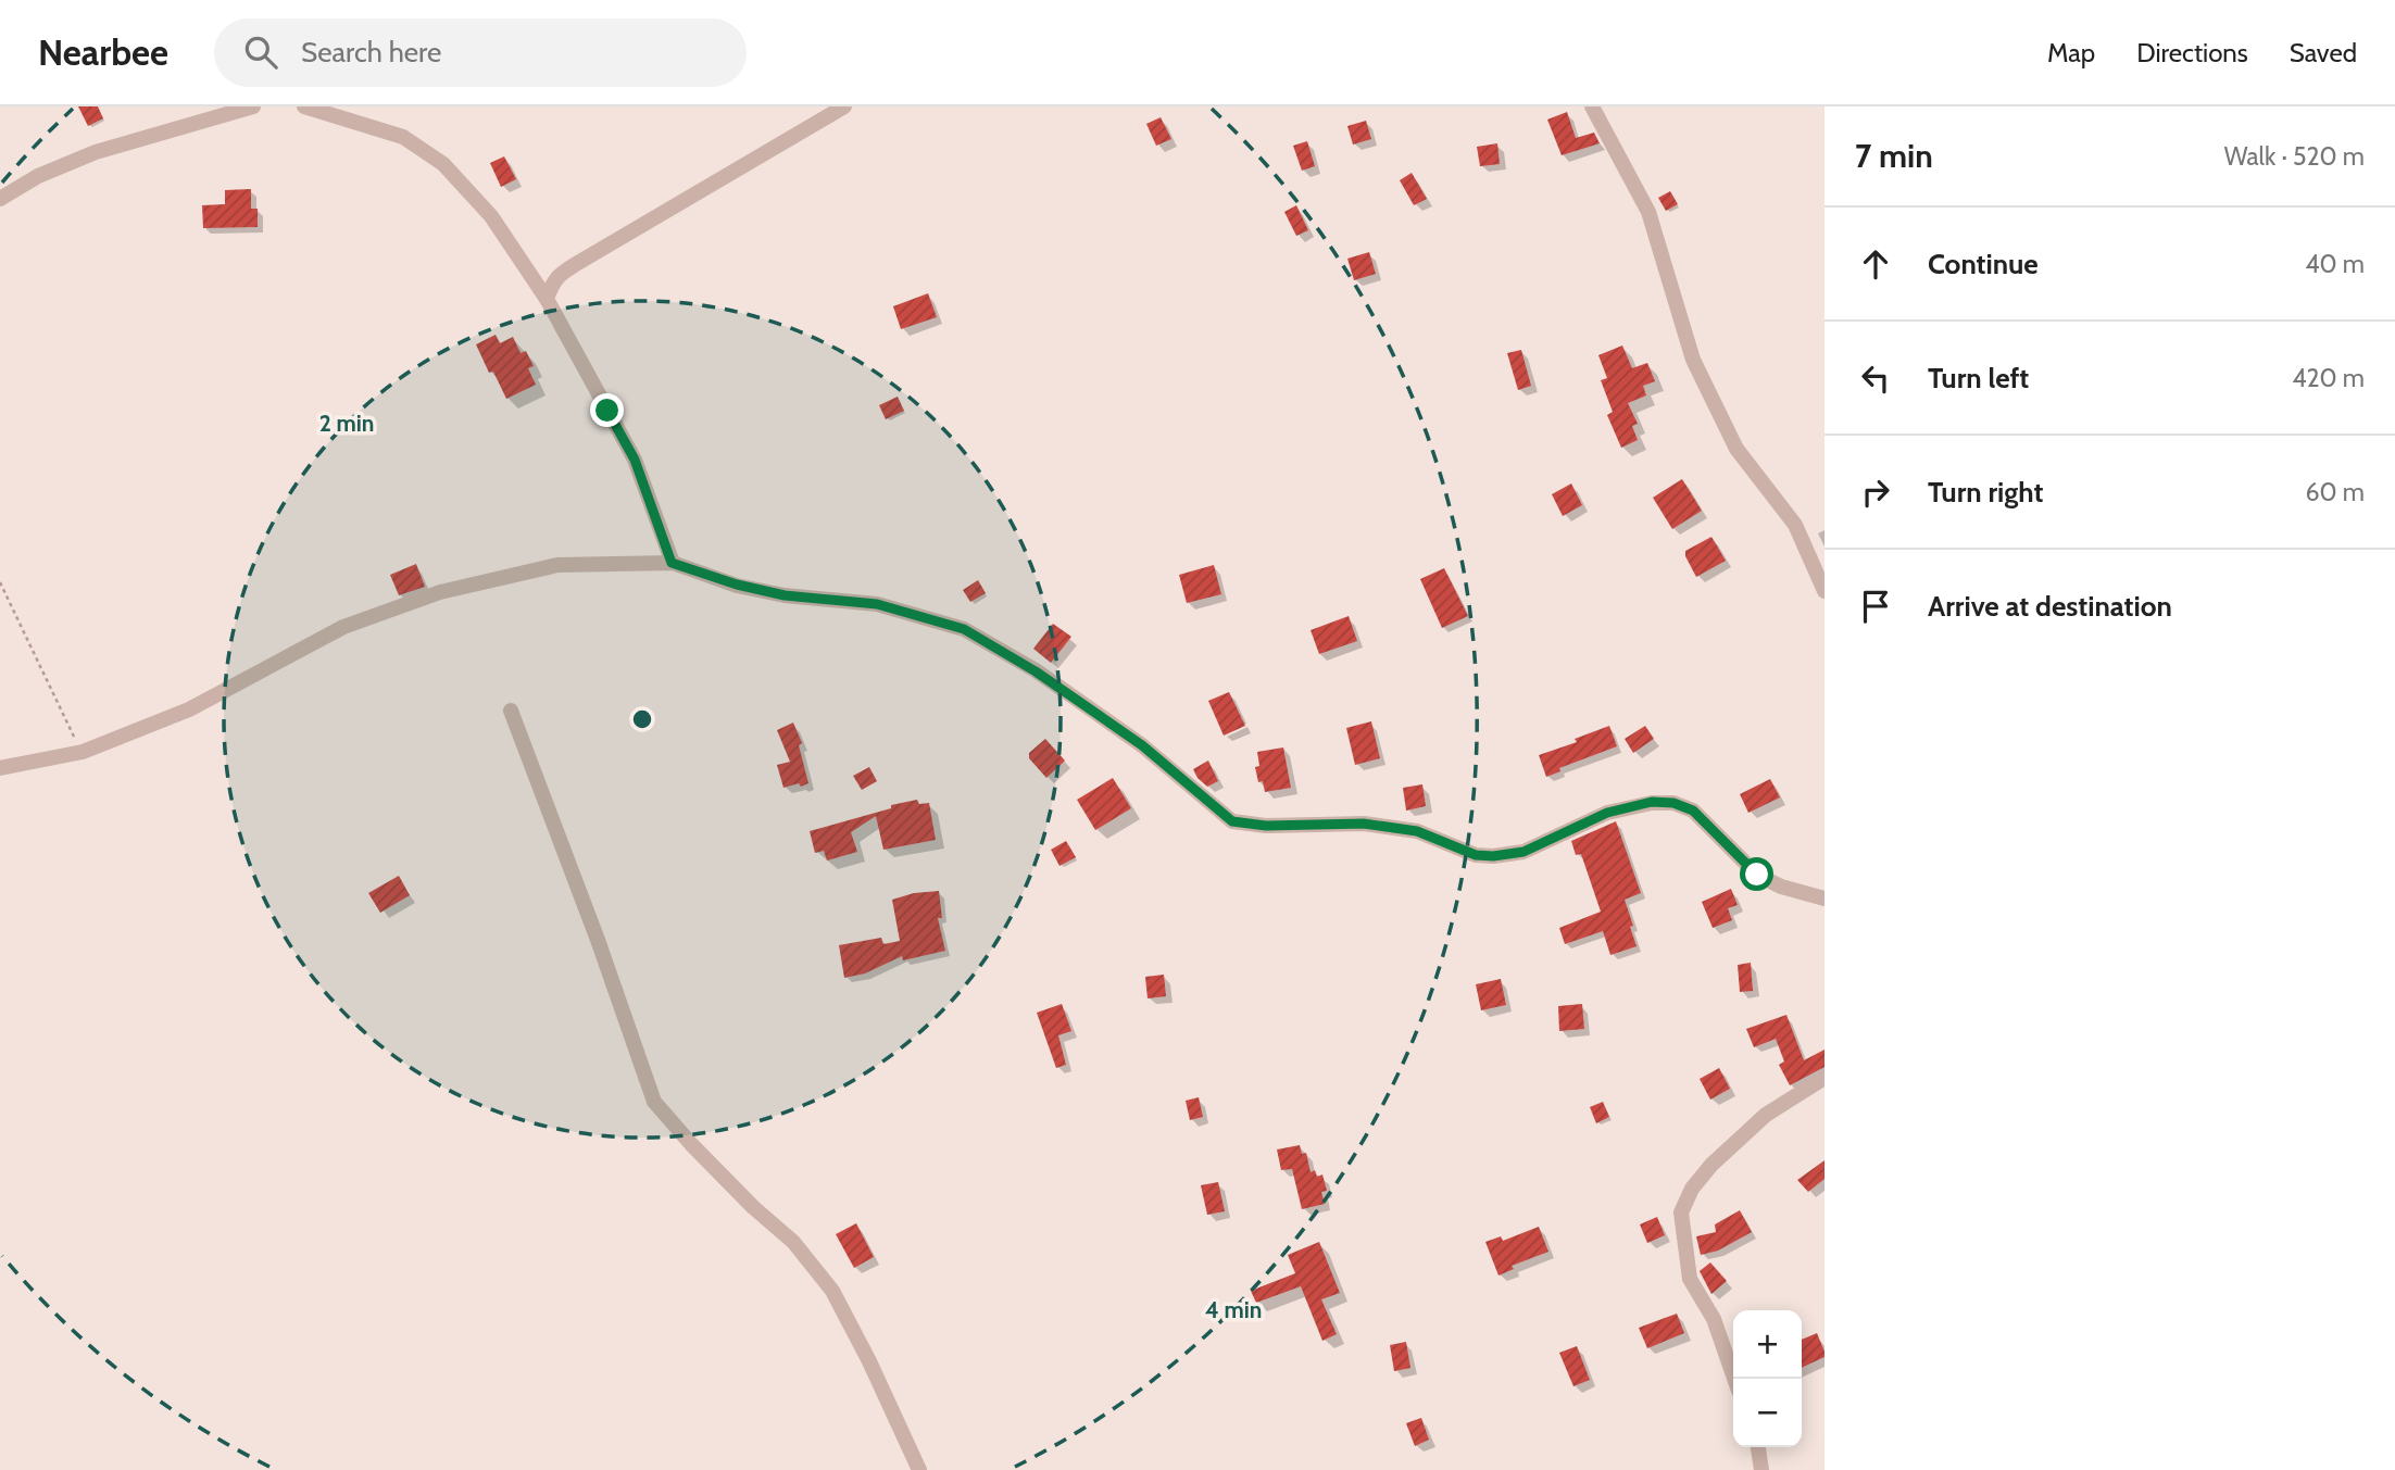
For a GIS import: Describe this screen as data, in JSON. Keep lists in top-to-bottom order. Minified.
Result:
{"page":{"header":"Nearbee","search":"Search here","nav":["Map","Directions","Saved"],"heading":["7 min","Walk · 520 m"],"list":[["Continue","40 m"],["Turn left","420 m"],["Turn right","60 m"],"Arrive at destination"],"map_buttons":["+","−"]},"rings":["2 min","4 min"]}
